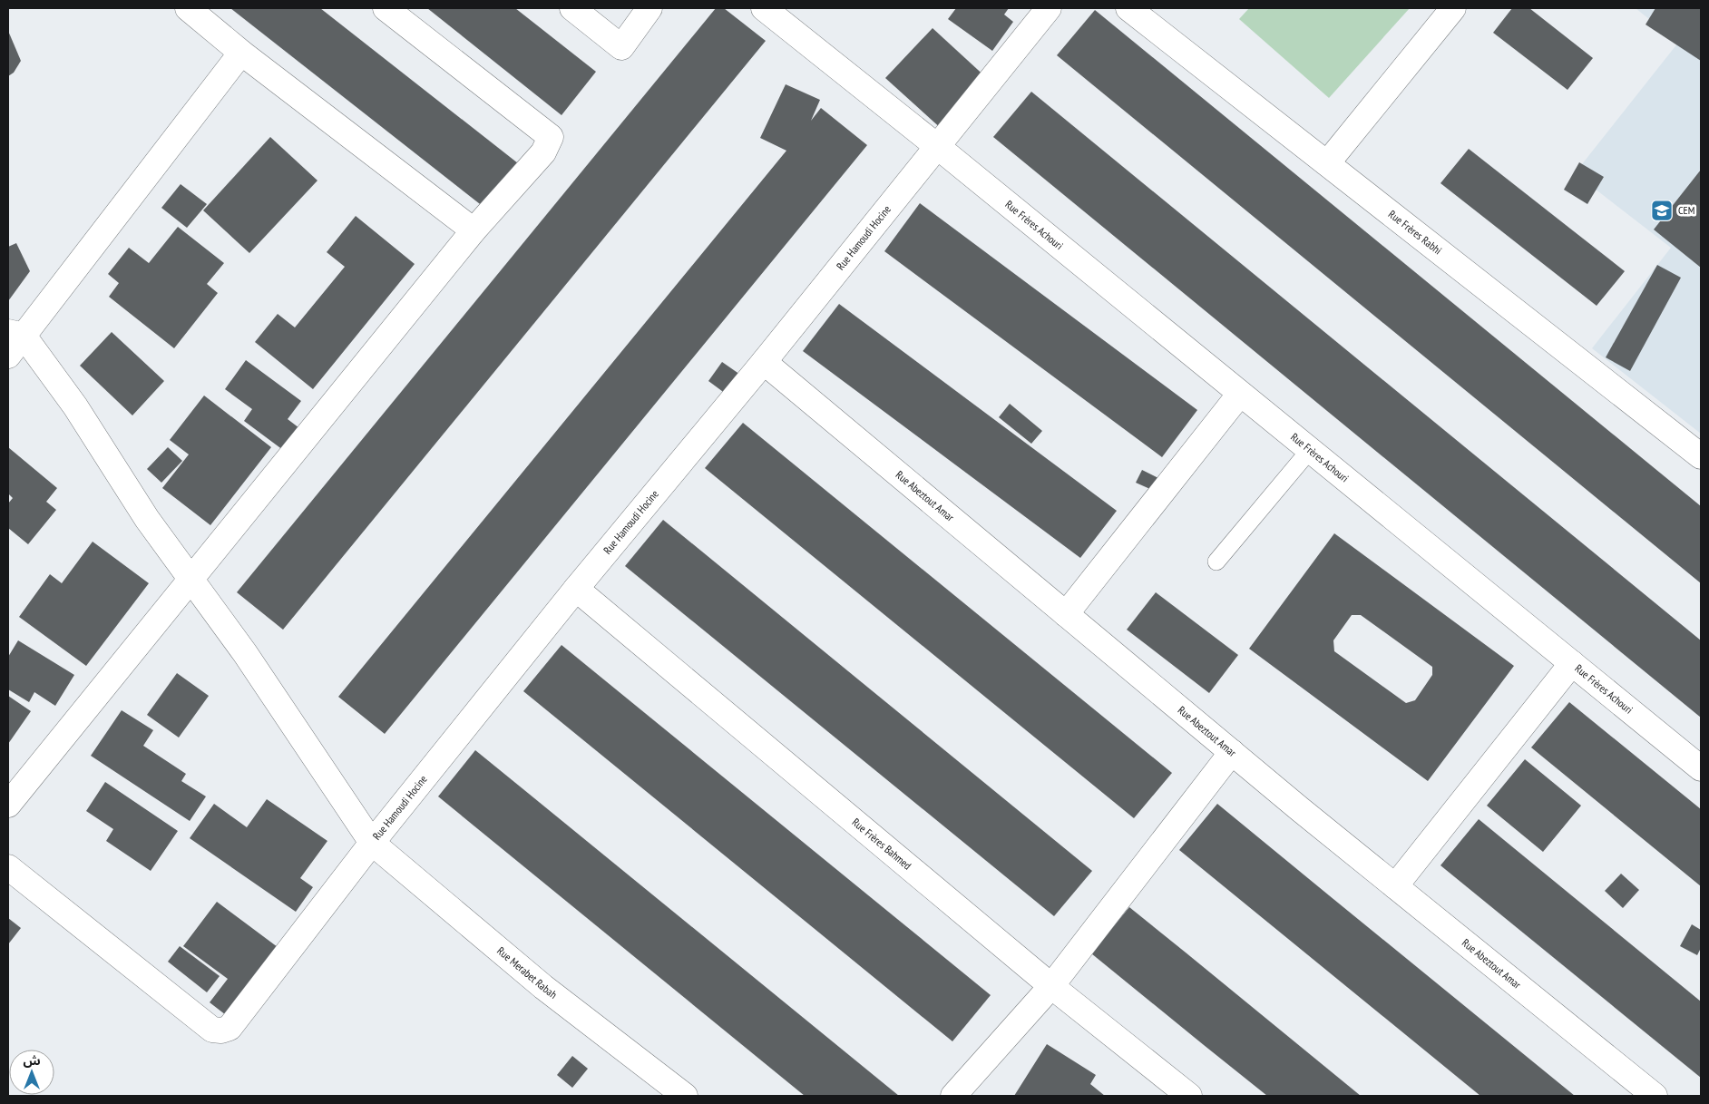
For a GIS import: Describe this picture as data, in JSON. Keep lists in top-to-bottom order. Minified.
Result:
{"streets":{"street":["Rue Frères Achouri","Rue Frères Rabhi","Rue Hamoudi Hocine","Rue Abeztout Amar","Rue Frères Bahmed","Rue Merabet Rabah"]},"crossings":[["Rue Frères Achouri","Rue Hamoudi Hocine"],["Rue Hamoudi Hocine","Rue Abeztout Amar"],["Rue Hamoudi Hocine","Rue Frères Bahmed"],["Rue Hamoudi Hocine","Rue Merabet Rabah"]],"places":{"school or university":["CEM"]},"north":"top"}
